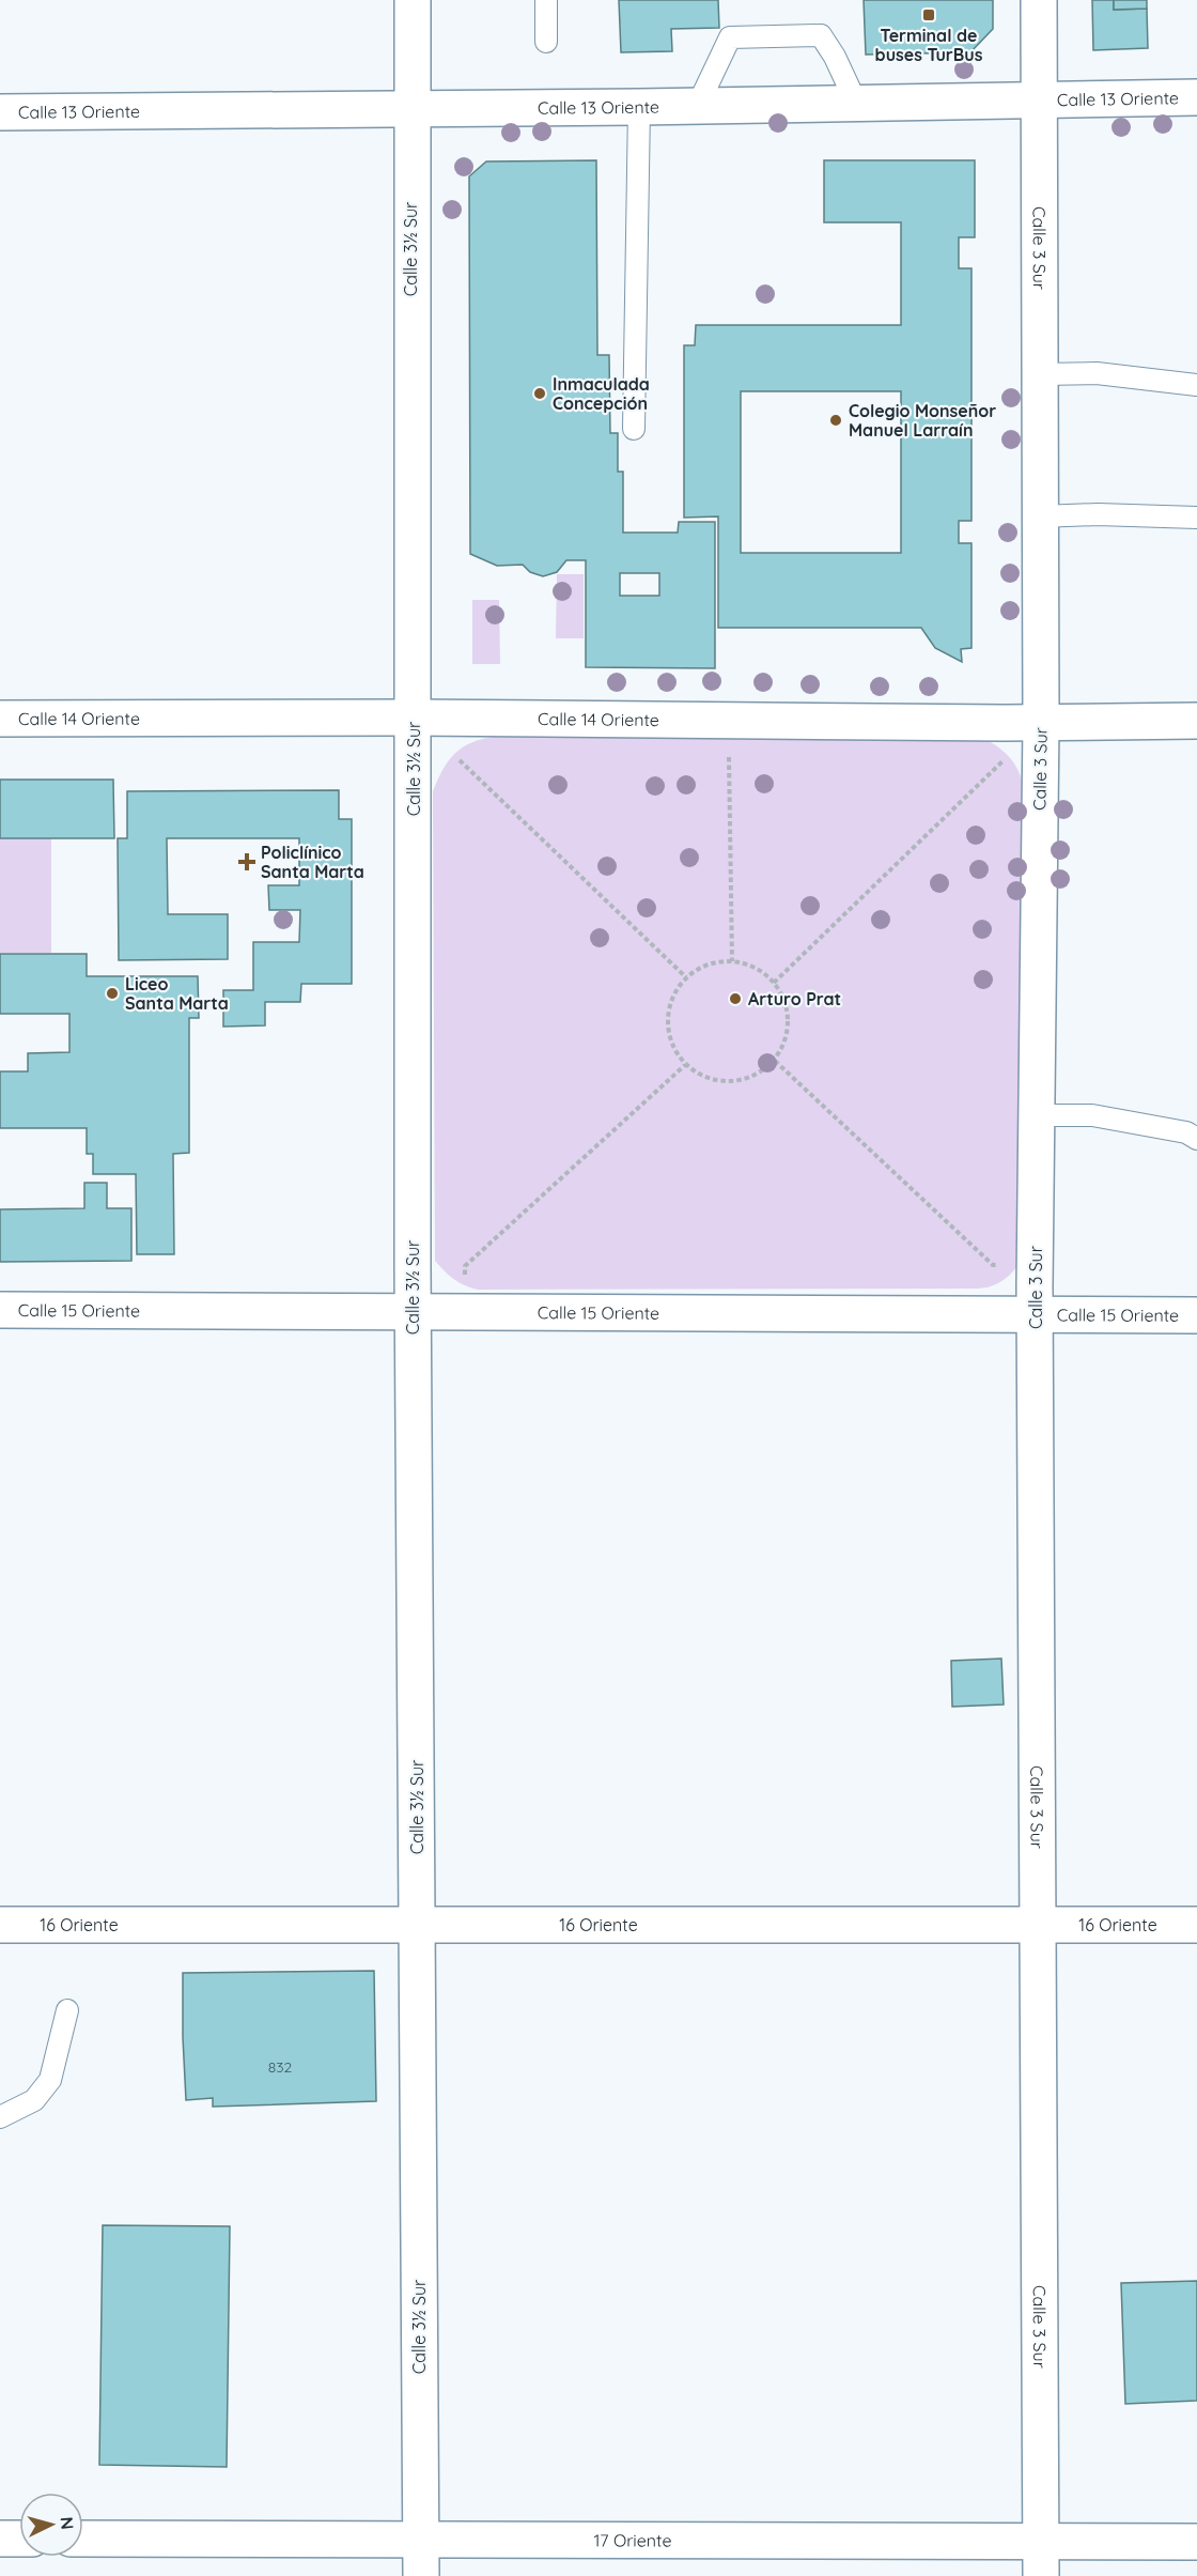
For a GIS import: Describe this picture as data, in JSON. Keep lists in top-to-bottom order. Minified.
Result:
{"streets":{"street":["Calle 13 Oriente","Calle 3½ Sur","Calle 3 Sur","Calle 14 Oriente","Calle 15 Oriente","16 Oriente","17 Oriente"]},"crossings":[["Calle 13 Oriente","Calle 3½ Sur"],["Calle 13 Oriente","Calle 3 Sur"],["Calle 3½ Sur","Calle 14 Oriente"],["Calle 3½ Sur","Calle 15 Oriente"],["Calle 3½ Sur","16 Oriente"],["Calle 3½ Sur","17 Oriente"],["Calle 3 Sur","Calle 14 Oriente"],["Calle 3 Sur","Calle 15 Oriente"],["Calle 3 Sur","16 Oriente"],["Calle 3 Sur","17 Oriente"]],"places":{"transit":["Terminal de buses TurBus"],"other":["Inmaculada Concepción","Colegio Monseñor Manuel Larraín","Liceo Santa Marta","Arturo Prat"],"health":["Policlínico Santa Marta"]},"house_numbers":["832"],"north":"right"}
